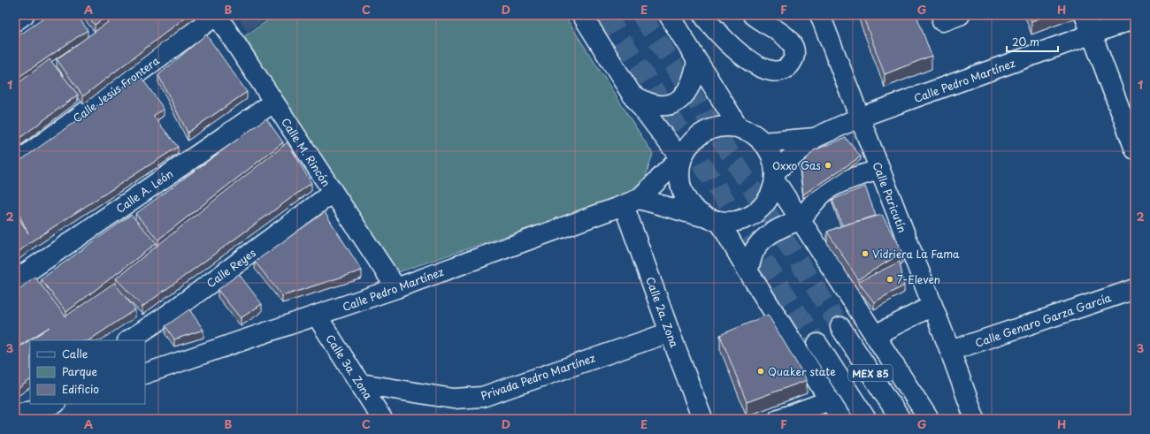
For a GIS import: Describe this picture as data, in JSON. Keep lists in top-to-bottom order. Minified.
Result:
{"streets":{"main road":["Calle Pedro Martínez","Calle Jesús Frontera","Calle M. Rincón","Calle A. León","Calle Paricutín","Calle Reyes","Calle 2a. Zona","Calle Genaro Garza García","Calle 3a. Zona","MEX 85","Privada Pedro Martínez"]},"crossings":[["Calle Pedro Martínez","Calle M. Rincón"],["Calle Pedro Martínez","Calle Paricutín"],["Calle Pedro Martínez","Calle 2a. Zona"],["Calle Pedro Martínez","Calle 3a. Zona"],["Calle Jesús Frontera","Calle M. Rincón"],["Calle M. Rincón","Calle A. León"],["Calle M. Rincón","Calle Reyes"],["Calle Paricutín","Calle Genaro Garza García"],["Calle 2a. Zona","Privada Pedro Martínez"],["Calle 3a. Zona","Privada Pedro Martínez"]],"places":["Oxxo Gas","Vidriera La Fama","7-Eleven","Quaker state"],"legend":["Calle","Parque","Edificio"],"scale_bar":"20 m","grid":{"columns":["A","B","C","D","E","F","G","H"],"rows":["1","2","3"]}}
